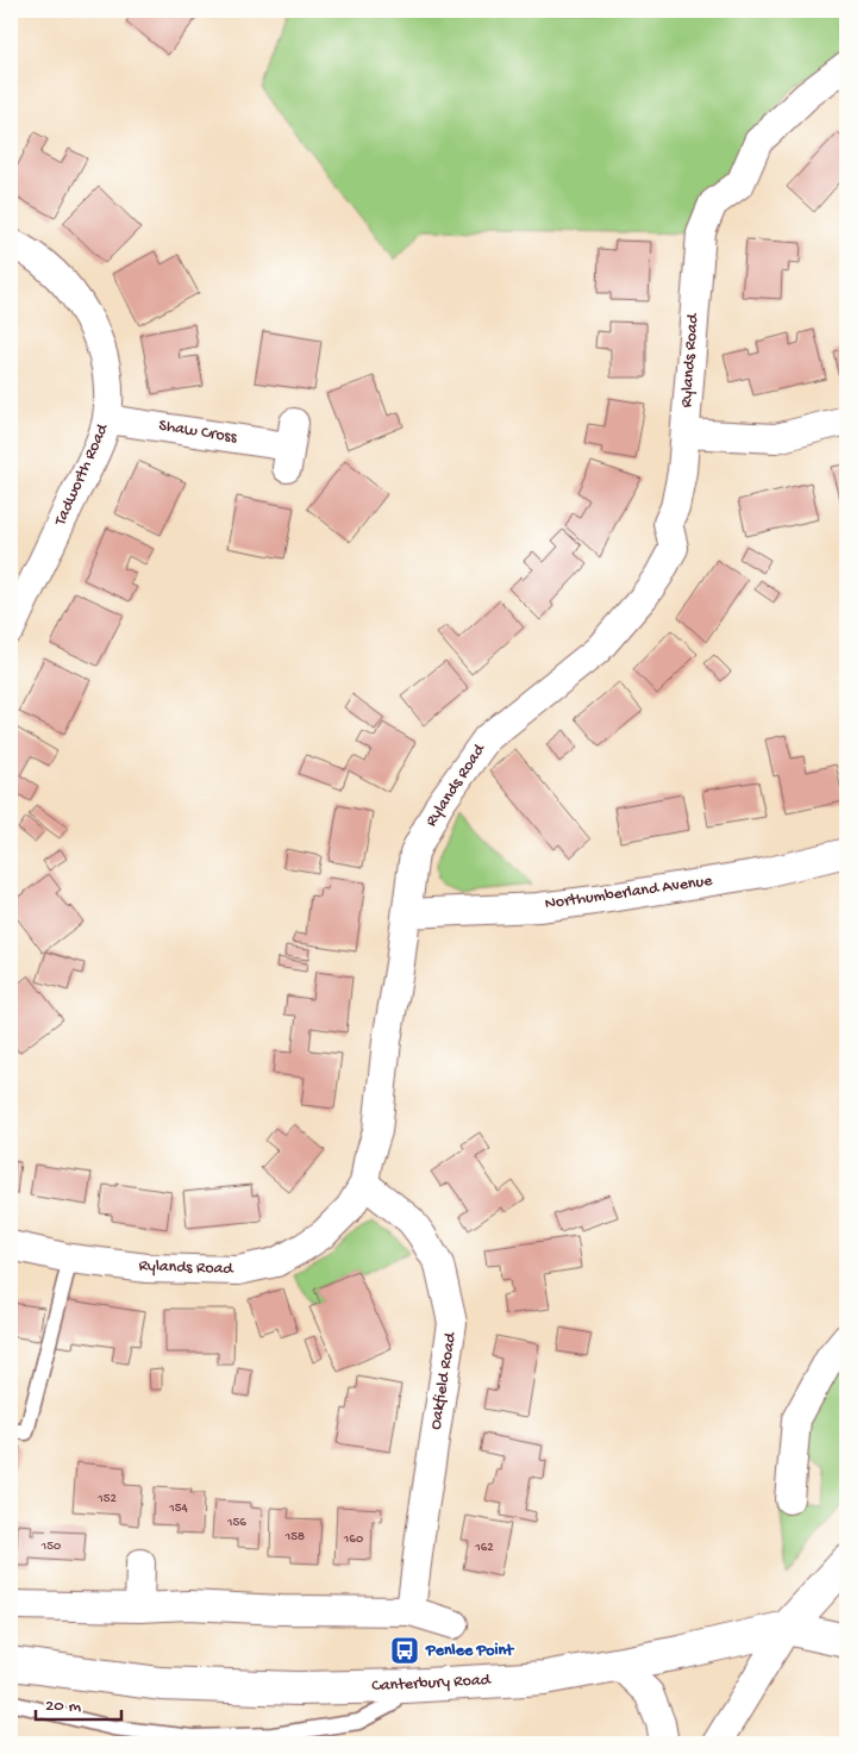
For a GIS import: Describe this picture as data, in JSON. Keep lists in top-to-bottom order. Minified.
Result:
{"streets":{"main road":["Canterbury Road"],"street":["Rylands Road","Shaw Cross","Tadworth Road","Northumberland Avenue","Oakfield Road"]},"crossings":[["Rylands Road","Northumberland Avenue"],["Rylands Road","Oakfield Road"],["Shaw Cross","Tadworth Road"]],"places":{"bus stop":["Penlee Point"]},"house_numbers":["152","154","156","158","160","150","162"],"scale_bar":"20 m"}
